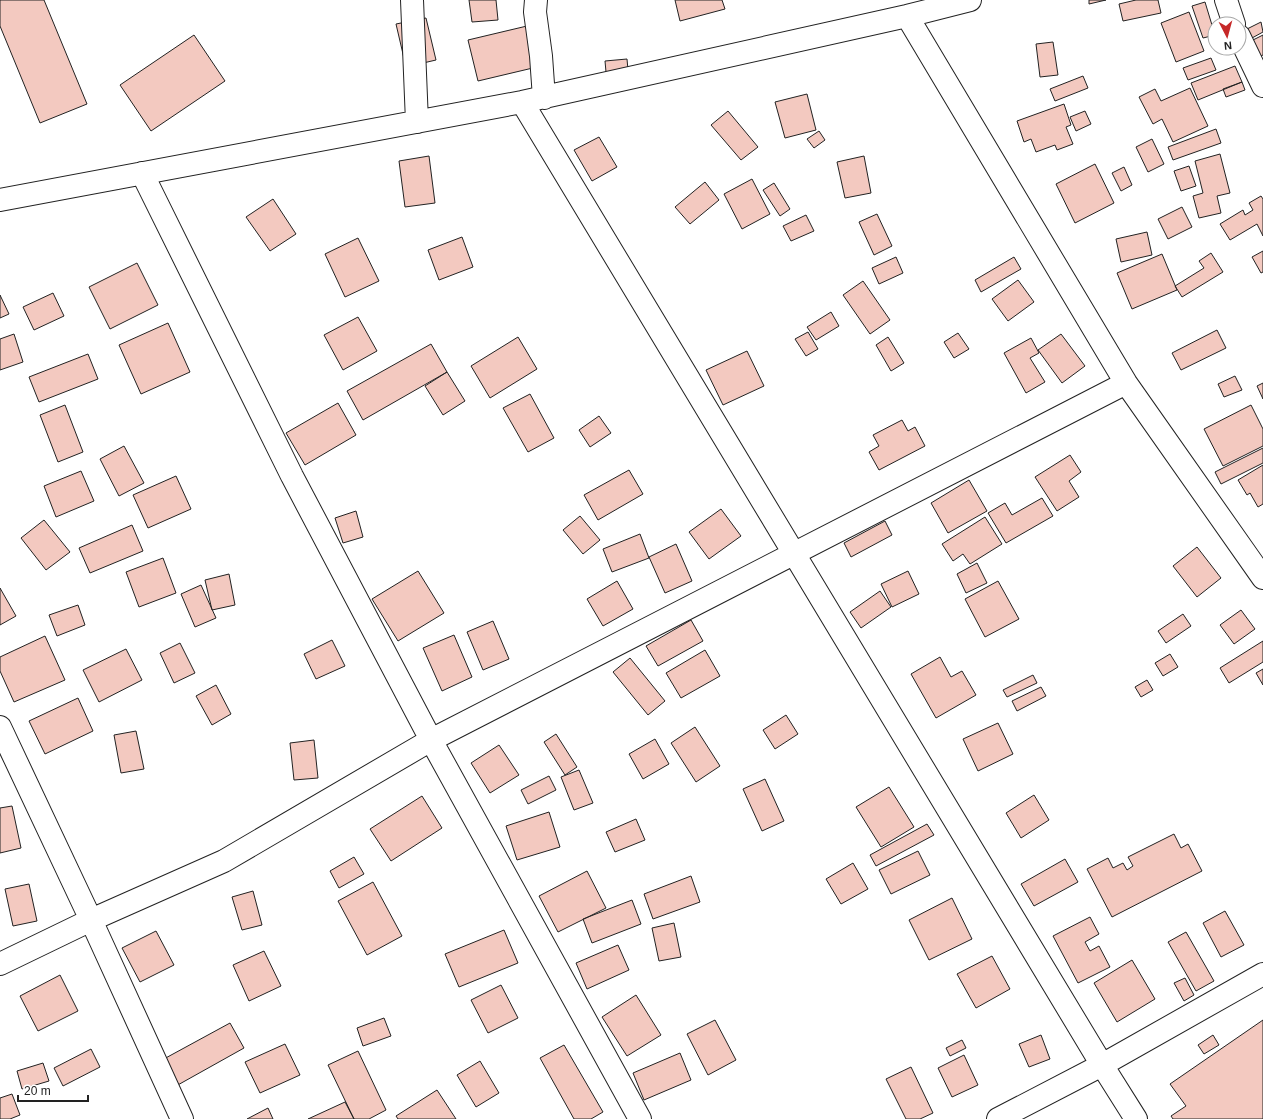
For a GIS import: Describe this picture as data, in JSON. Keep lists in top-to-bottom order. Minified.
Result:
{"scale_bar":"20 m","north":"bottom"}
